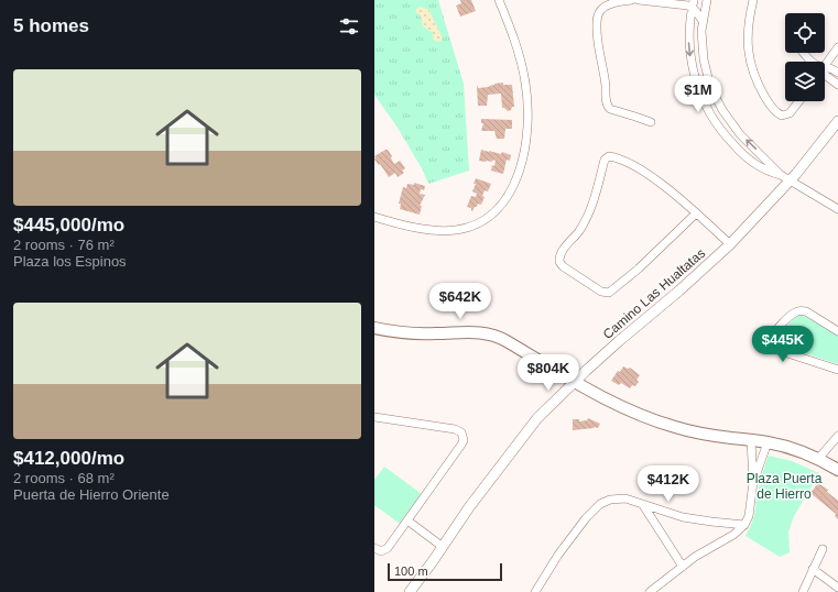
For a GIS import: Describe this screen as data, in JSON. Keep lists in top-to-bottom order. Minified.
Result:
{"streets":{"street":["Camino Las Hualtatas"]},"parks":["Plaza Puerta de Hierro"],"scale_bar":"100 m","page":{"heading":"5 homes","list":[{"name":"$445,000/mo","note":"2 rooms · 76 m² · Plaza los Espinos"},{"name":"$412,000/mo","note":"2 rooms · 68 m² · Puerta de Hierro Oriente"}],"price":["$1M","$642K","$445K","$804K","$412K"],"scale":"100 m"}}
